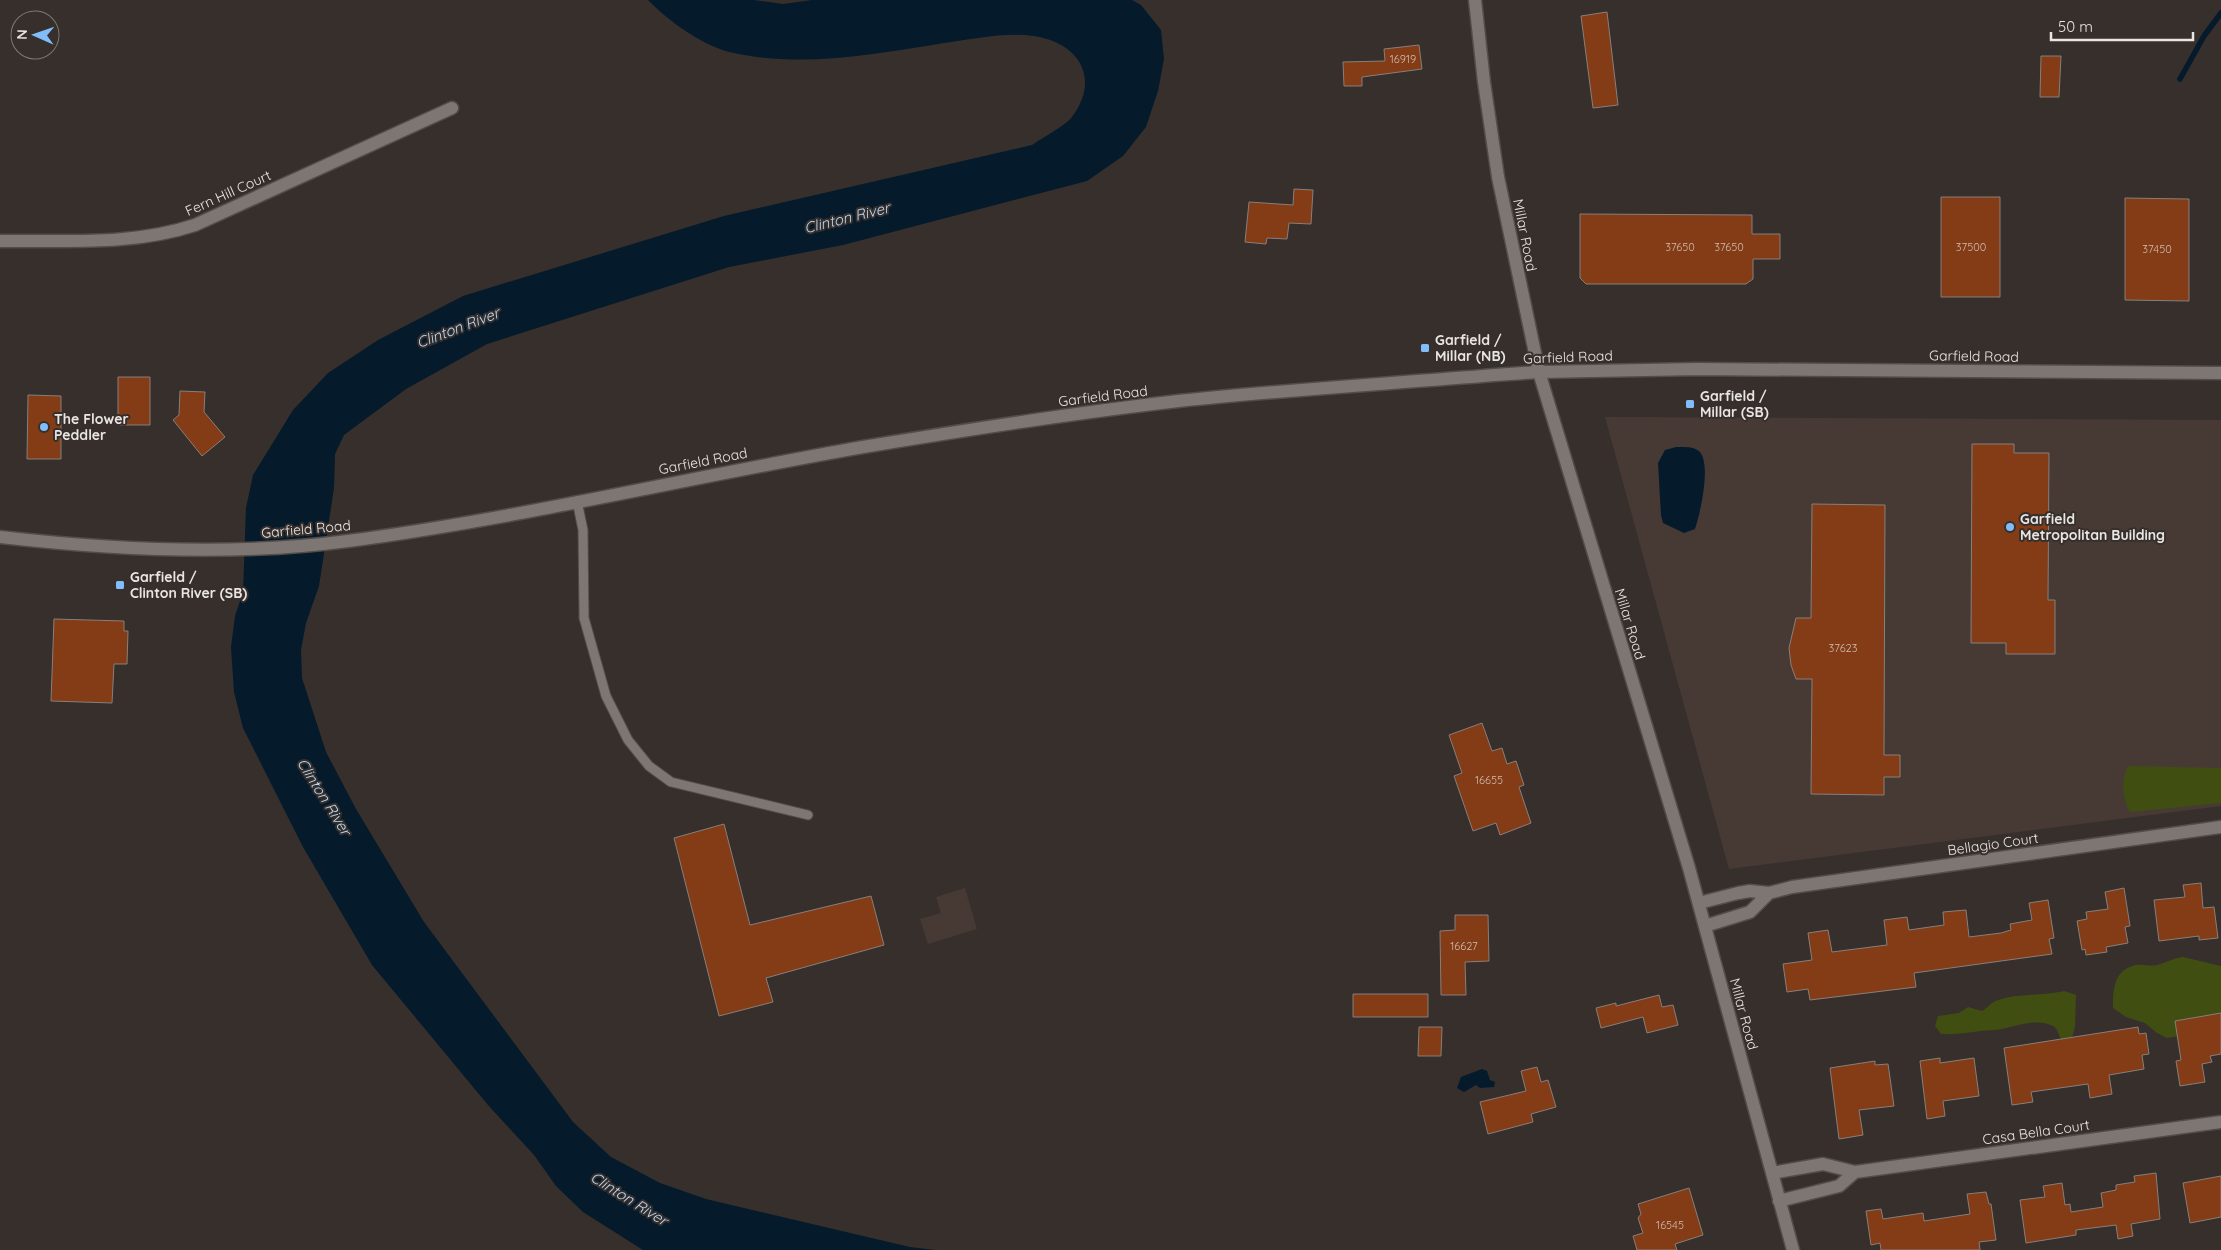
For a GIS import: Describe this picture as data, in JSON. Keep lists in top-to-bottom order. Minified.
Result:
{"streets":{"street":["Fern Hill Court","Millar Road","Garfield Road","Bellagio Court","Casa Bella Court"]},"crossings":[["Millar Road","Garfield Road"],["Millar Road","Bellagio Court"],["Millar Road","Casa Bella Court"]],"water":["Clinton River"],"places":{"transit":["Garfield / Millar (NB)","Garfield / Millar (SB)","Garfield / Clinton River (SB)"],"other":["The Flower Peddler","Garfield Metropolitan Building"]},"house_numbers":["16919","37650","37650","37500","37450","37623","16655","16627","16545"],"scale_bar":"50 m","north":"left"}
